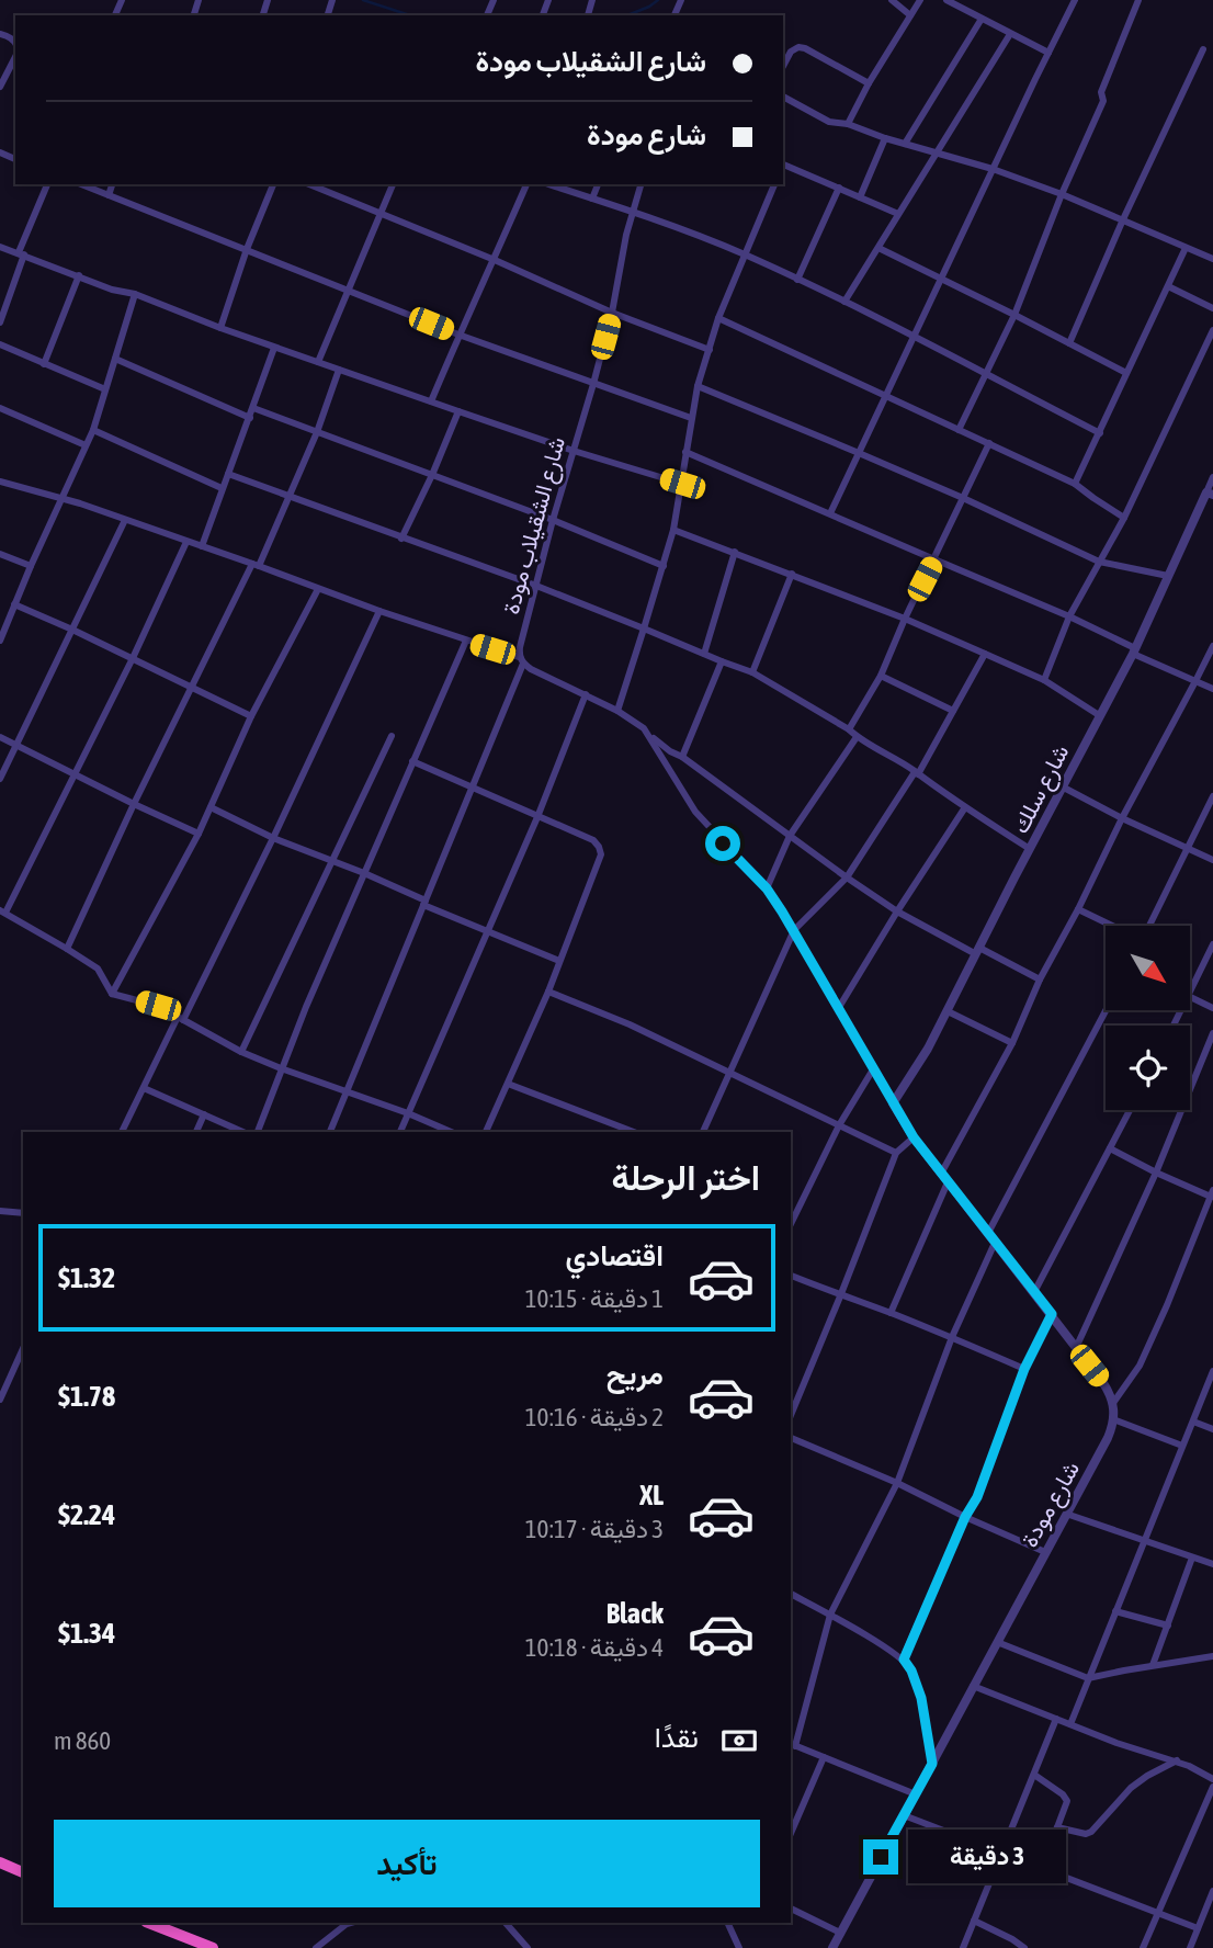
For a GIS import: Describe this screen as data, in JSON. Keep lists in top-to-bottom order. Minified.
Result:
{"streets":{"street":["شارع الشقيلاب مودة","شارع سلك","شارع مودة"]},"north":"bottom right","page":{"banner":["شارع الشقيلاب مودة","شارع مودة"],"heading":"اختر الرحلة","list":[{"name":"اقتصادي","note":"1 دقيقة · 10:15","value":"$1.32"},{"name":"مريح","note":"2 دقيقة · 10:16","value":"$1.78"},{"name":"XL","note":"3 دقيقة · 10:17","value":"$2.24"},{"name":"Black","note":"4 دقيقة · 10:18","value":"$1.34"}],"pay":["نقدًا","860 m"],"buttons":"تأكيد","bubble":"3 دقيقة"}}
